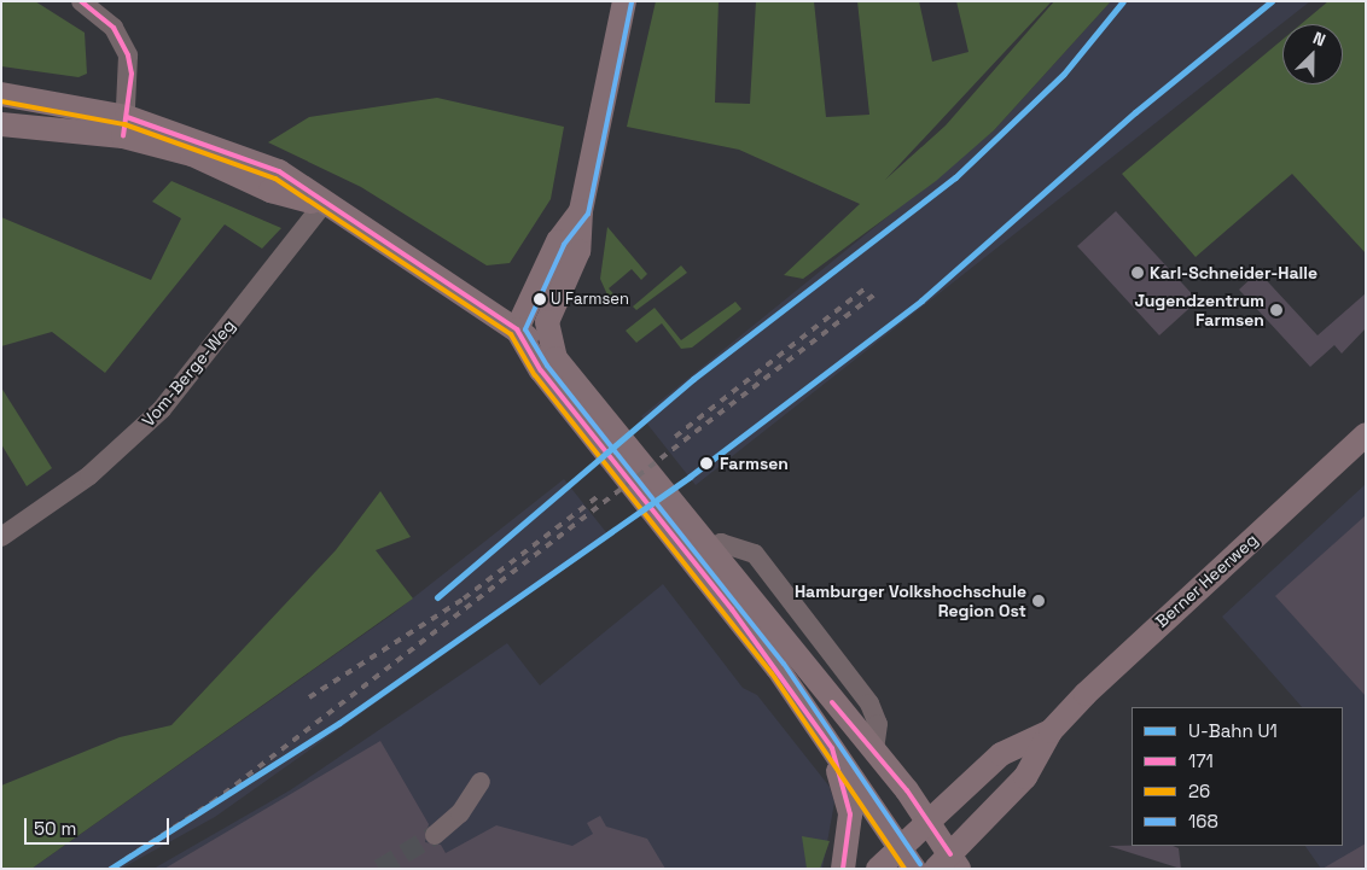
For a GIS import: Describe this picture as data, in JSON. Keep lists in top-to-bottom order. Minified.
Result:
{"streets":{"main road":["Berner Heerweg"],"street":["Vom-Berge-Weg"]},"places":["Karl-Schneider-Halle","U Farmsen","Jugendzentrum Farmsen","Farmsen","Hamburger Volkshochschule Region Ost"],"lines":["metro line U1","transit line 171","transit line 168","transit line 26"],"legend":["U-Bahn U1","171","26","168"],"scale_bar":"50 m","north":"top right"}
